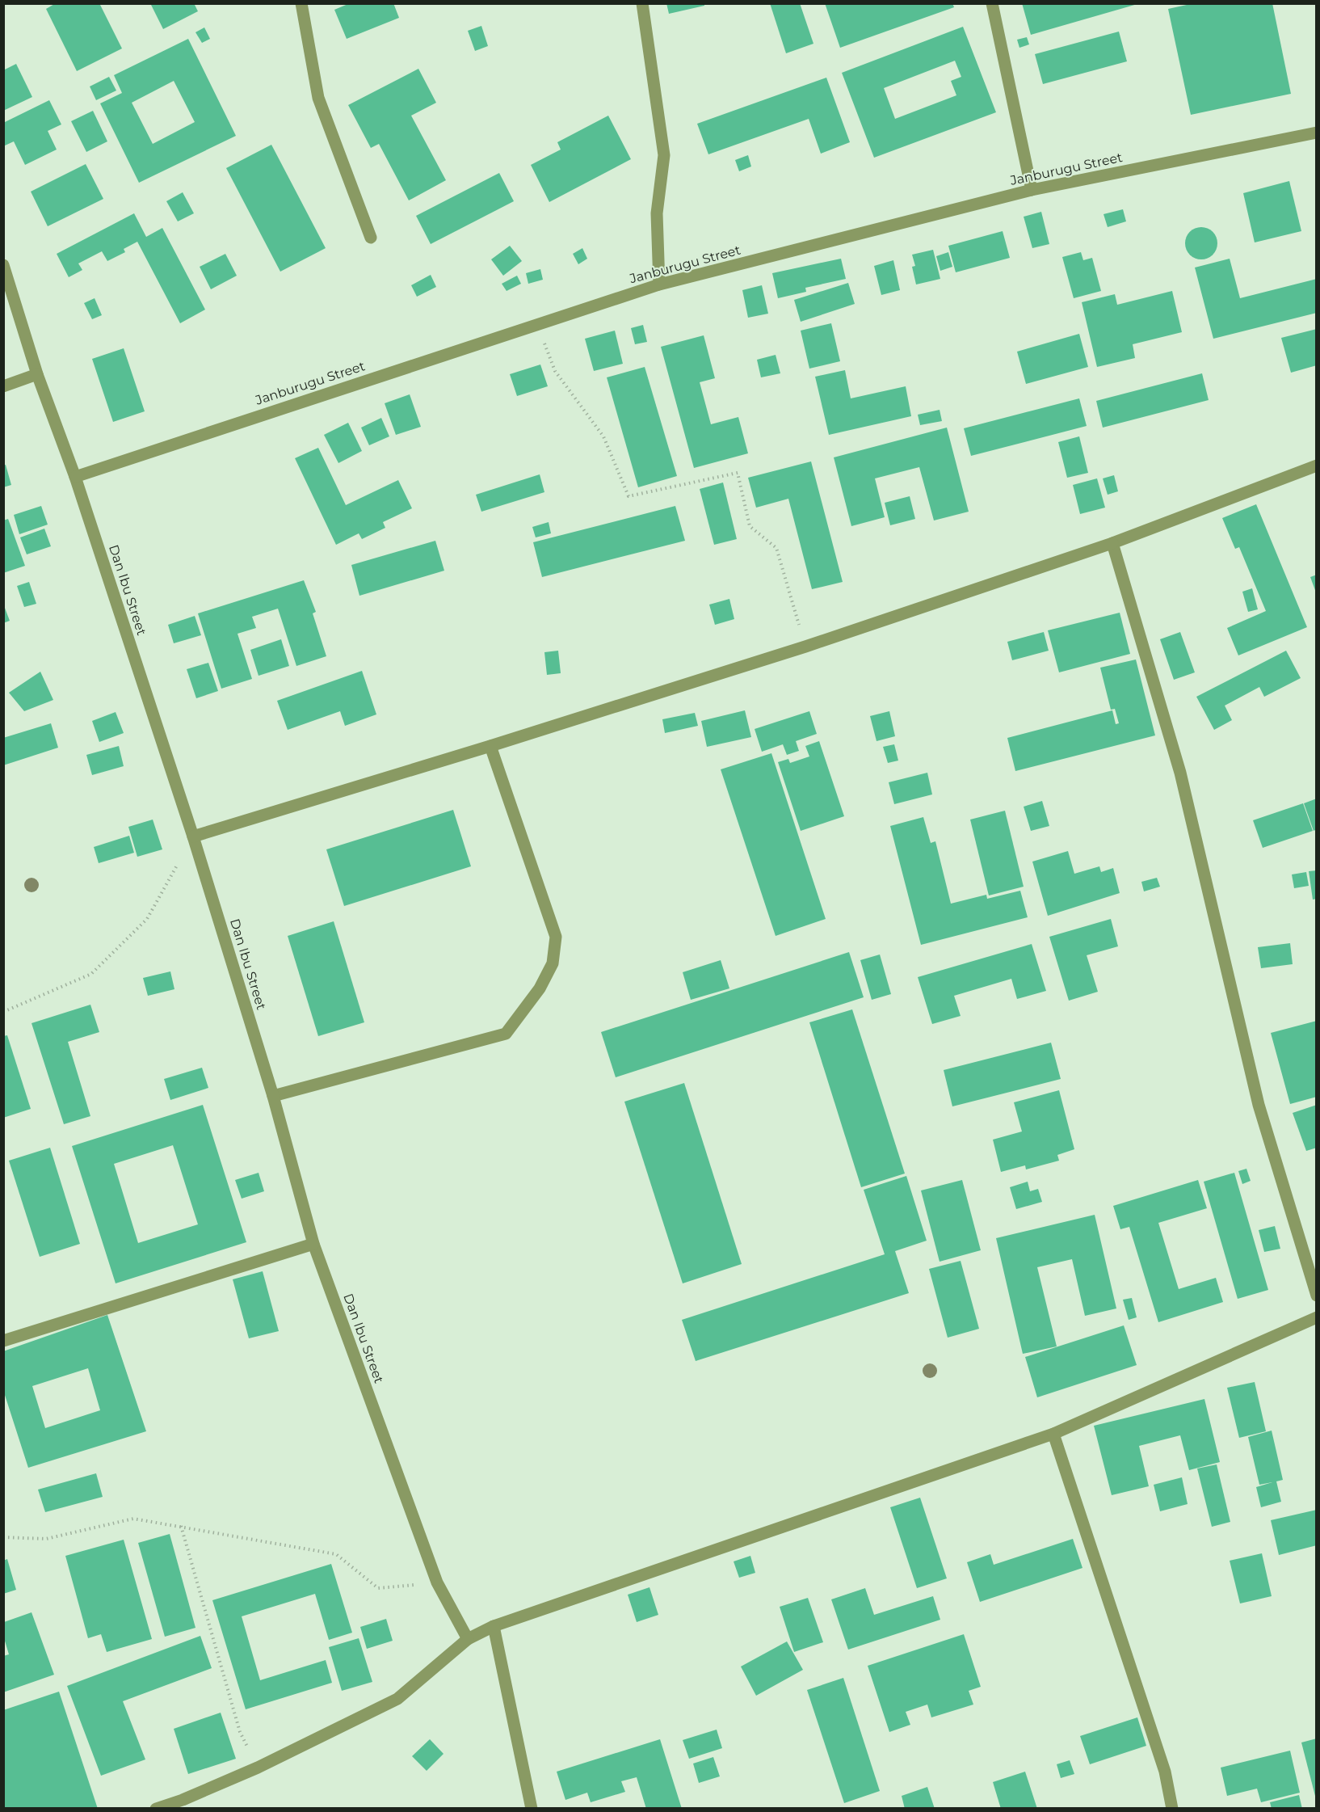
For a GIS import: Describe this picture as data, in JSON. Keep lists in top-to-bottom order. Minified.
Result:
{"streets":{"street":["Janburugu Street","Dan Ibu Street"]},"crossings":[["Janburugu Street","Dan Ibu Street"]]}
